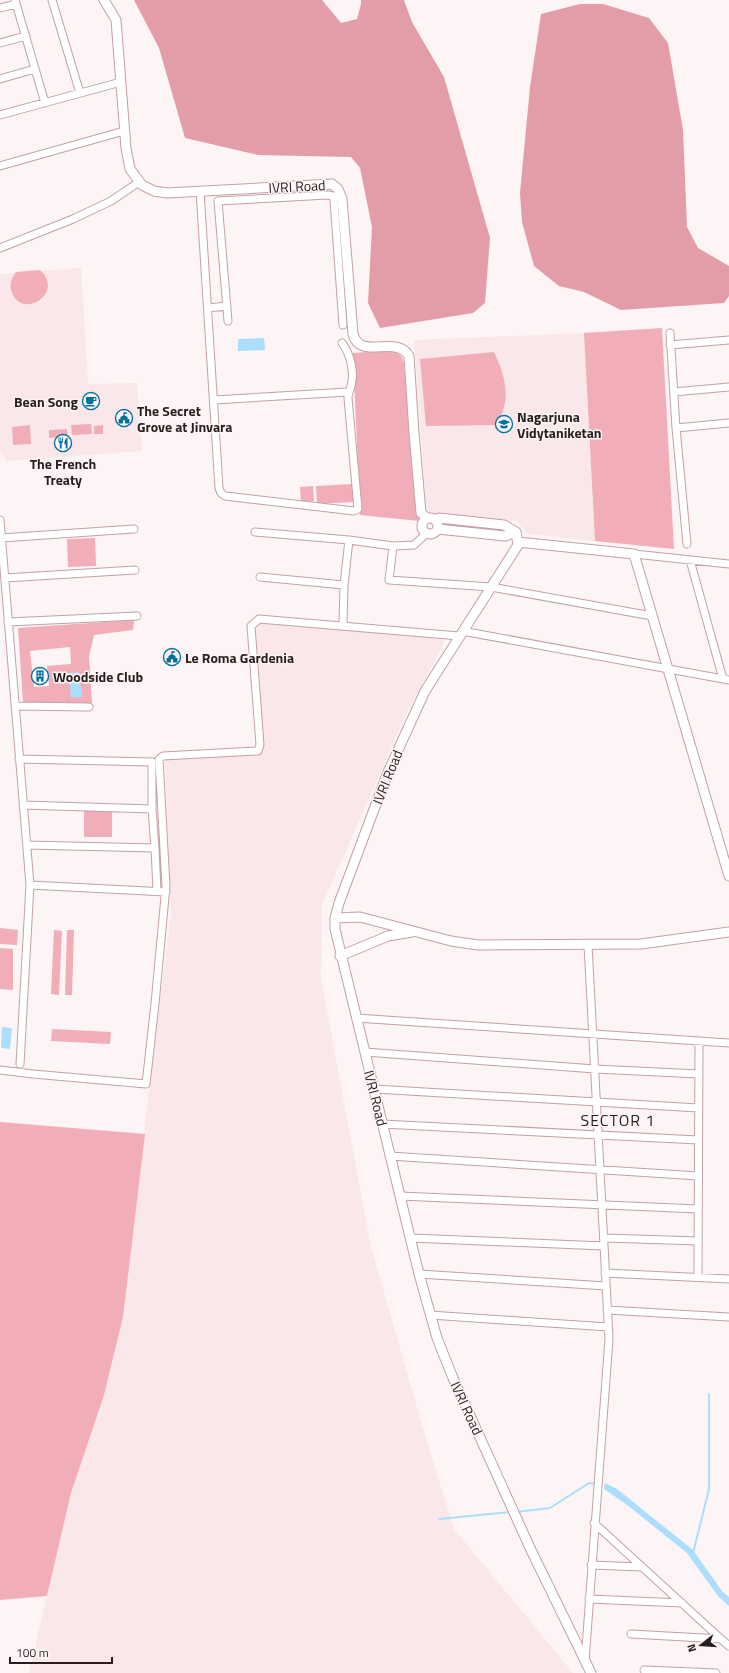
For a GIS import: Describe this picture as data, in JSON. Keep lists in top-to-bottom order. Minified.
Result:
{"streets":{"street":["IVRI Road"]},"districts":["SECTOR 1"],"places":{"cafe":["Bean Song"],"public building":["The Secret Grove at Jinvara","Le Roma Gardenia"],"school or university":["Nagarjuna Vidytaniketan"],"restaurant":["The French Treaty"],"building":["Woodside Club"]},"scale_bar":"100 m","north":"left"}
